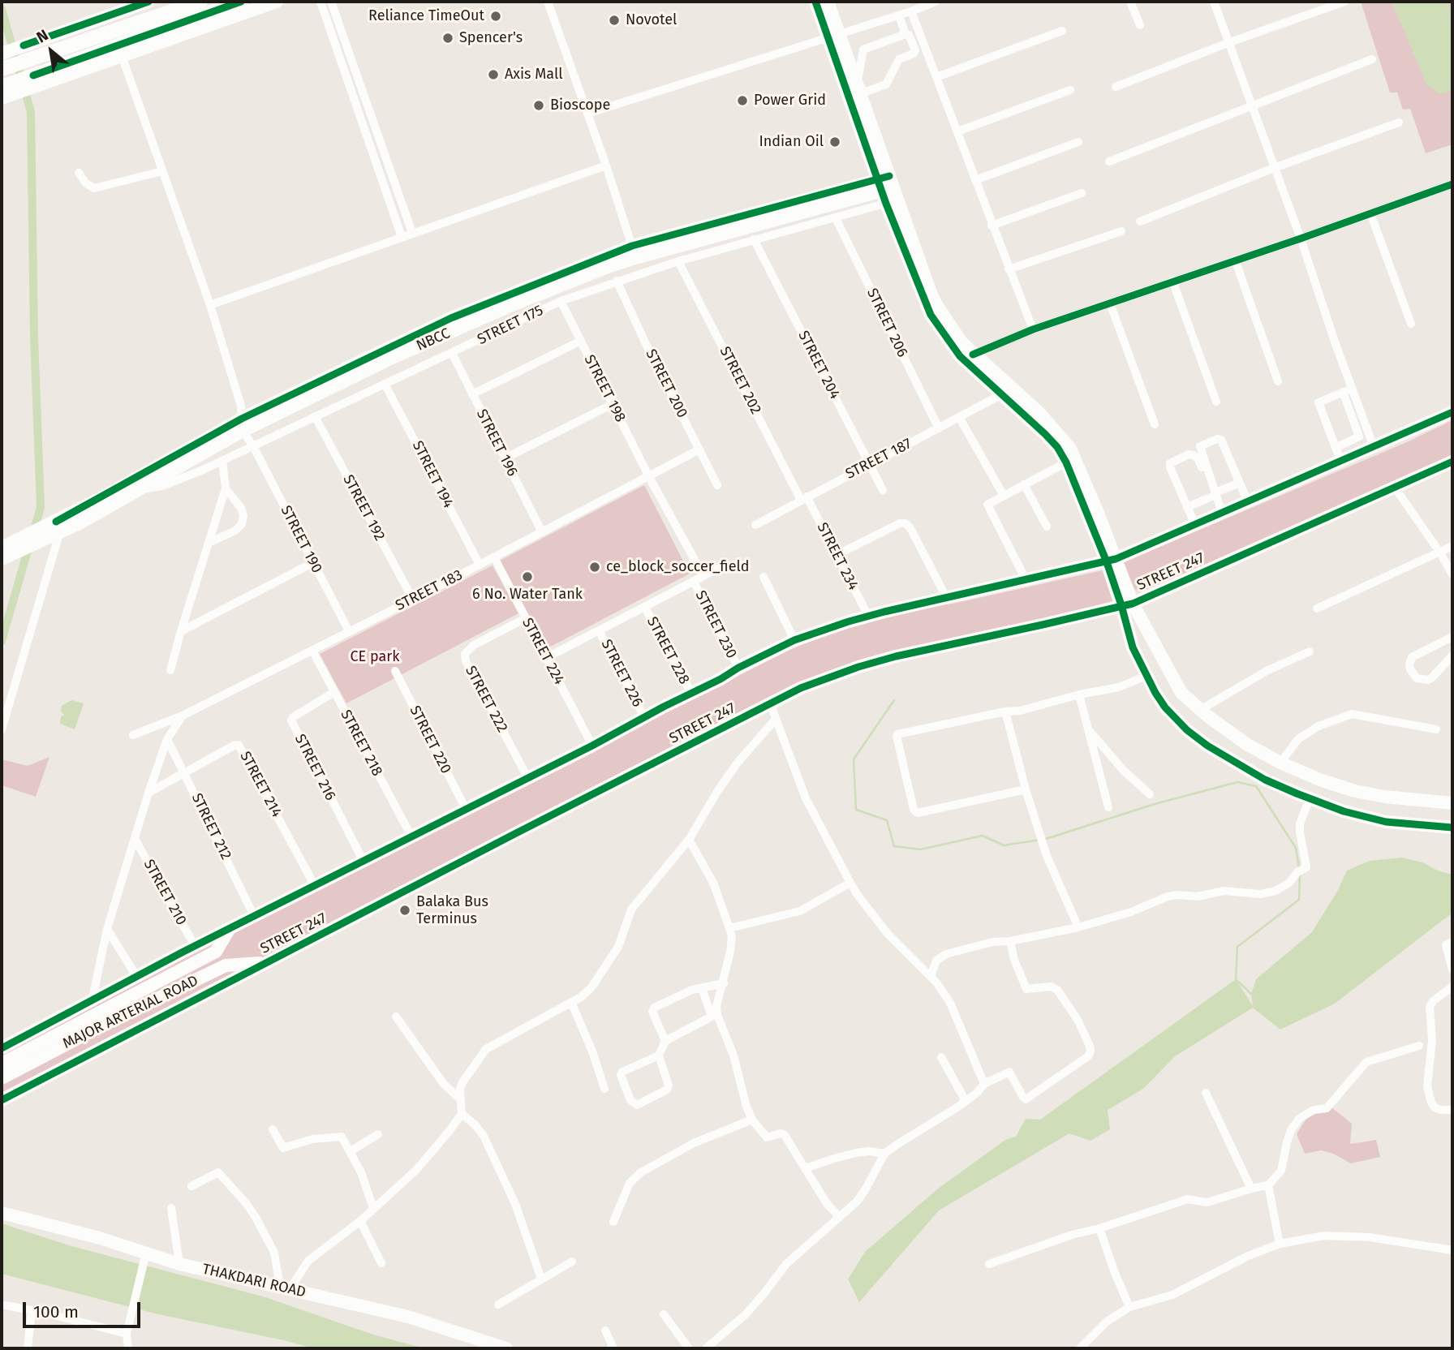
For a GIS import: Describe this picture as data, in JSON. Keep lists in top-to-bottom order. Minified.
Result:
{"streets":{"street":["STREET 206","STREET 175","NBCC","STREET 204","STREET 202","STREET 200","STREET 198","STREET 196","STREET 187","STREET 194","STREET 192","STREET 190","STREET 234","STREET 247","STREET 183","STREET 230","STREET 228","STREET 224","STREET 226","STREET 222","STREET 220","STREET 218","STREET 216","STREET 214","STREET 212","STREET 210","MAJOR ARTERIAL ROAD","THAKDARI ROAD"]},"crossings":[["STREET 206","STREET 175"],["STREET 206","STREET 187"],["STREET 175","NBCC"],["STREET 175","STREET 204"],["STREET 175","STREET 202"],["STREET 175","STREET 200"],["STREET 175","STREET 198"],["STREET 175","STREET 196"],["STREET 175","STREET 194"],["STREET 175","STREET 192"],["STREET 175","STREET 190"],["NBCC","STREET 190"],["STREET 204","STREET 187"],["STREET 202","STREET 187"],["STREET 202","STREET 234"],["STREET 200","STREET 183"],["STREET 198","STREET 183"],["STREET 198","STREET 230"],["STREET 196","STREET 183"],["STREET 187","STREET 234"],["STREET 194","STREET 183"],["STREET 192","STREET 183"],["STREET 190","STREET 183"],["STREET 247","MAJOR ARTERIAL ROAD"],["STREET 183","STREET 230"],["STREET 183","STREET 224"],["STREET 183","STREET 218"],["STREET 183","STREET 214"],["STREET 183","STREET 212"],["STREET 183","STREET 210"],["STREET 224","STREET 222"],["STREET 218","STREET 216"],["STREET 214","STREET 212"]],"parks":["CE park"],"places":["Reliance TimeOut","Novotel","Spencer's","Axis Mall","Power Grid","Bioscope","Indian Oil","ce_block_soccer_field","6 No. Water Tank","Balaka Bus Terminus"],"scale_bar":"100 m","north":"top left"}
